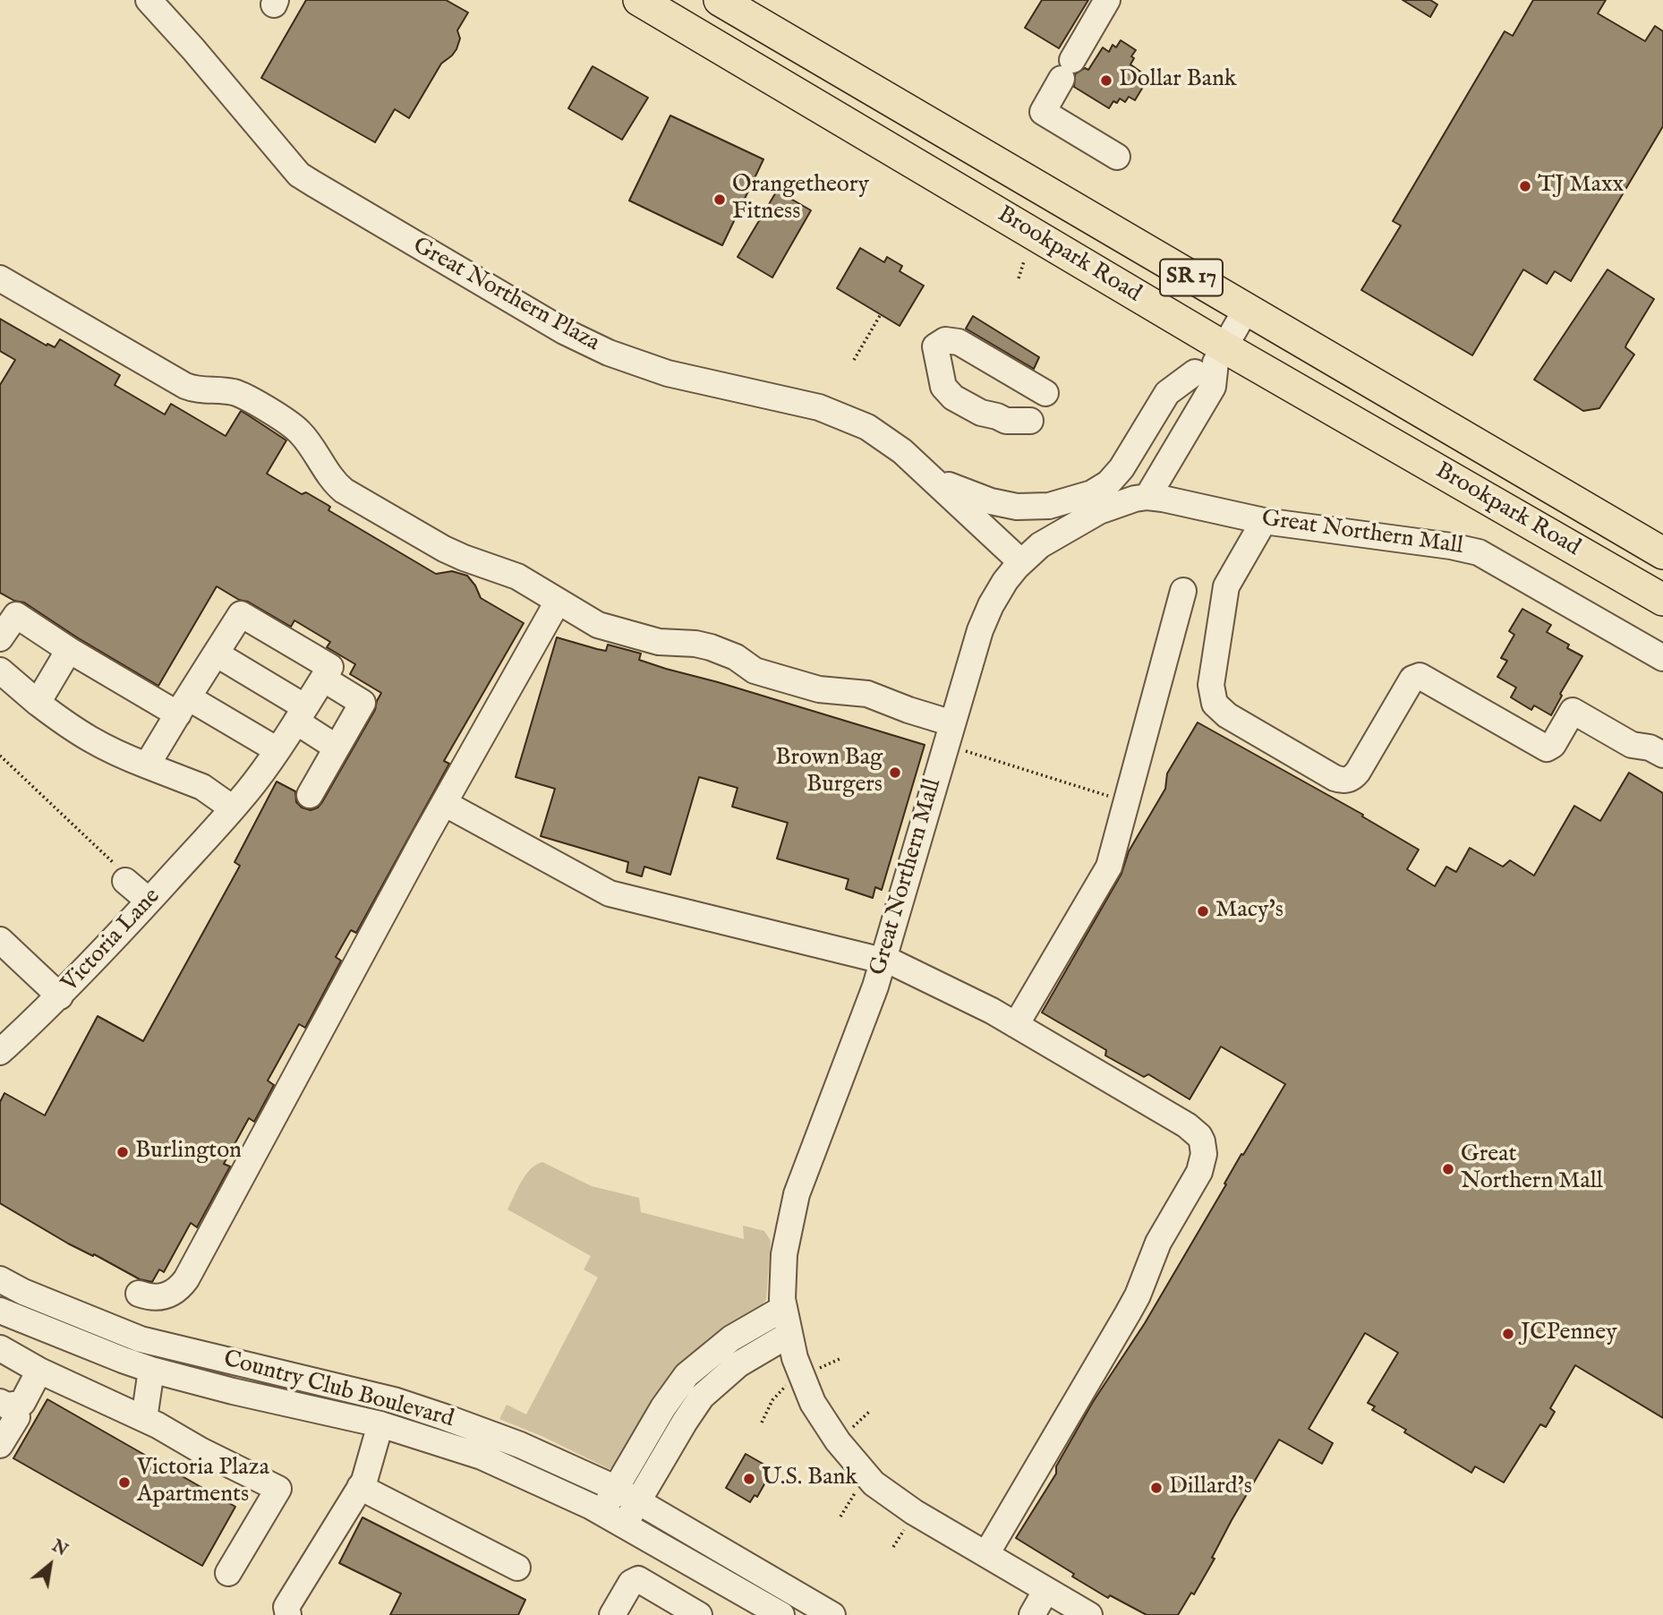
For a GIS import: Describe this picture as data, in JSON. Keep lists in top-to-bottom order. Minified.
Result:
{"streets":{"main road":["Brookpark Road","SR 17"],"street":["Great Northern Plaza","Great Northern Mall","Victoria Lane","Country Club Boulevard"]},"crossings":[["Brookpark Road","Great Northern Plaza"],["Great Northern Plaza","Great Northern Mall"]],"places":["Dollar Bank","TJ Maxx","Orangetheory Fitness","Brown Bag Burgers","Macy's","Burlington","Great Northern Mall","JCPenney","U.S. Bank","Victoria Plaza Apartments","Dillard's"],"north":"top right"}
